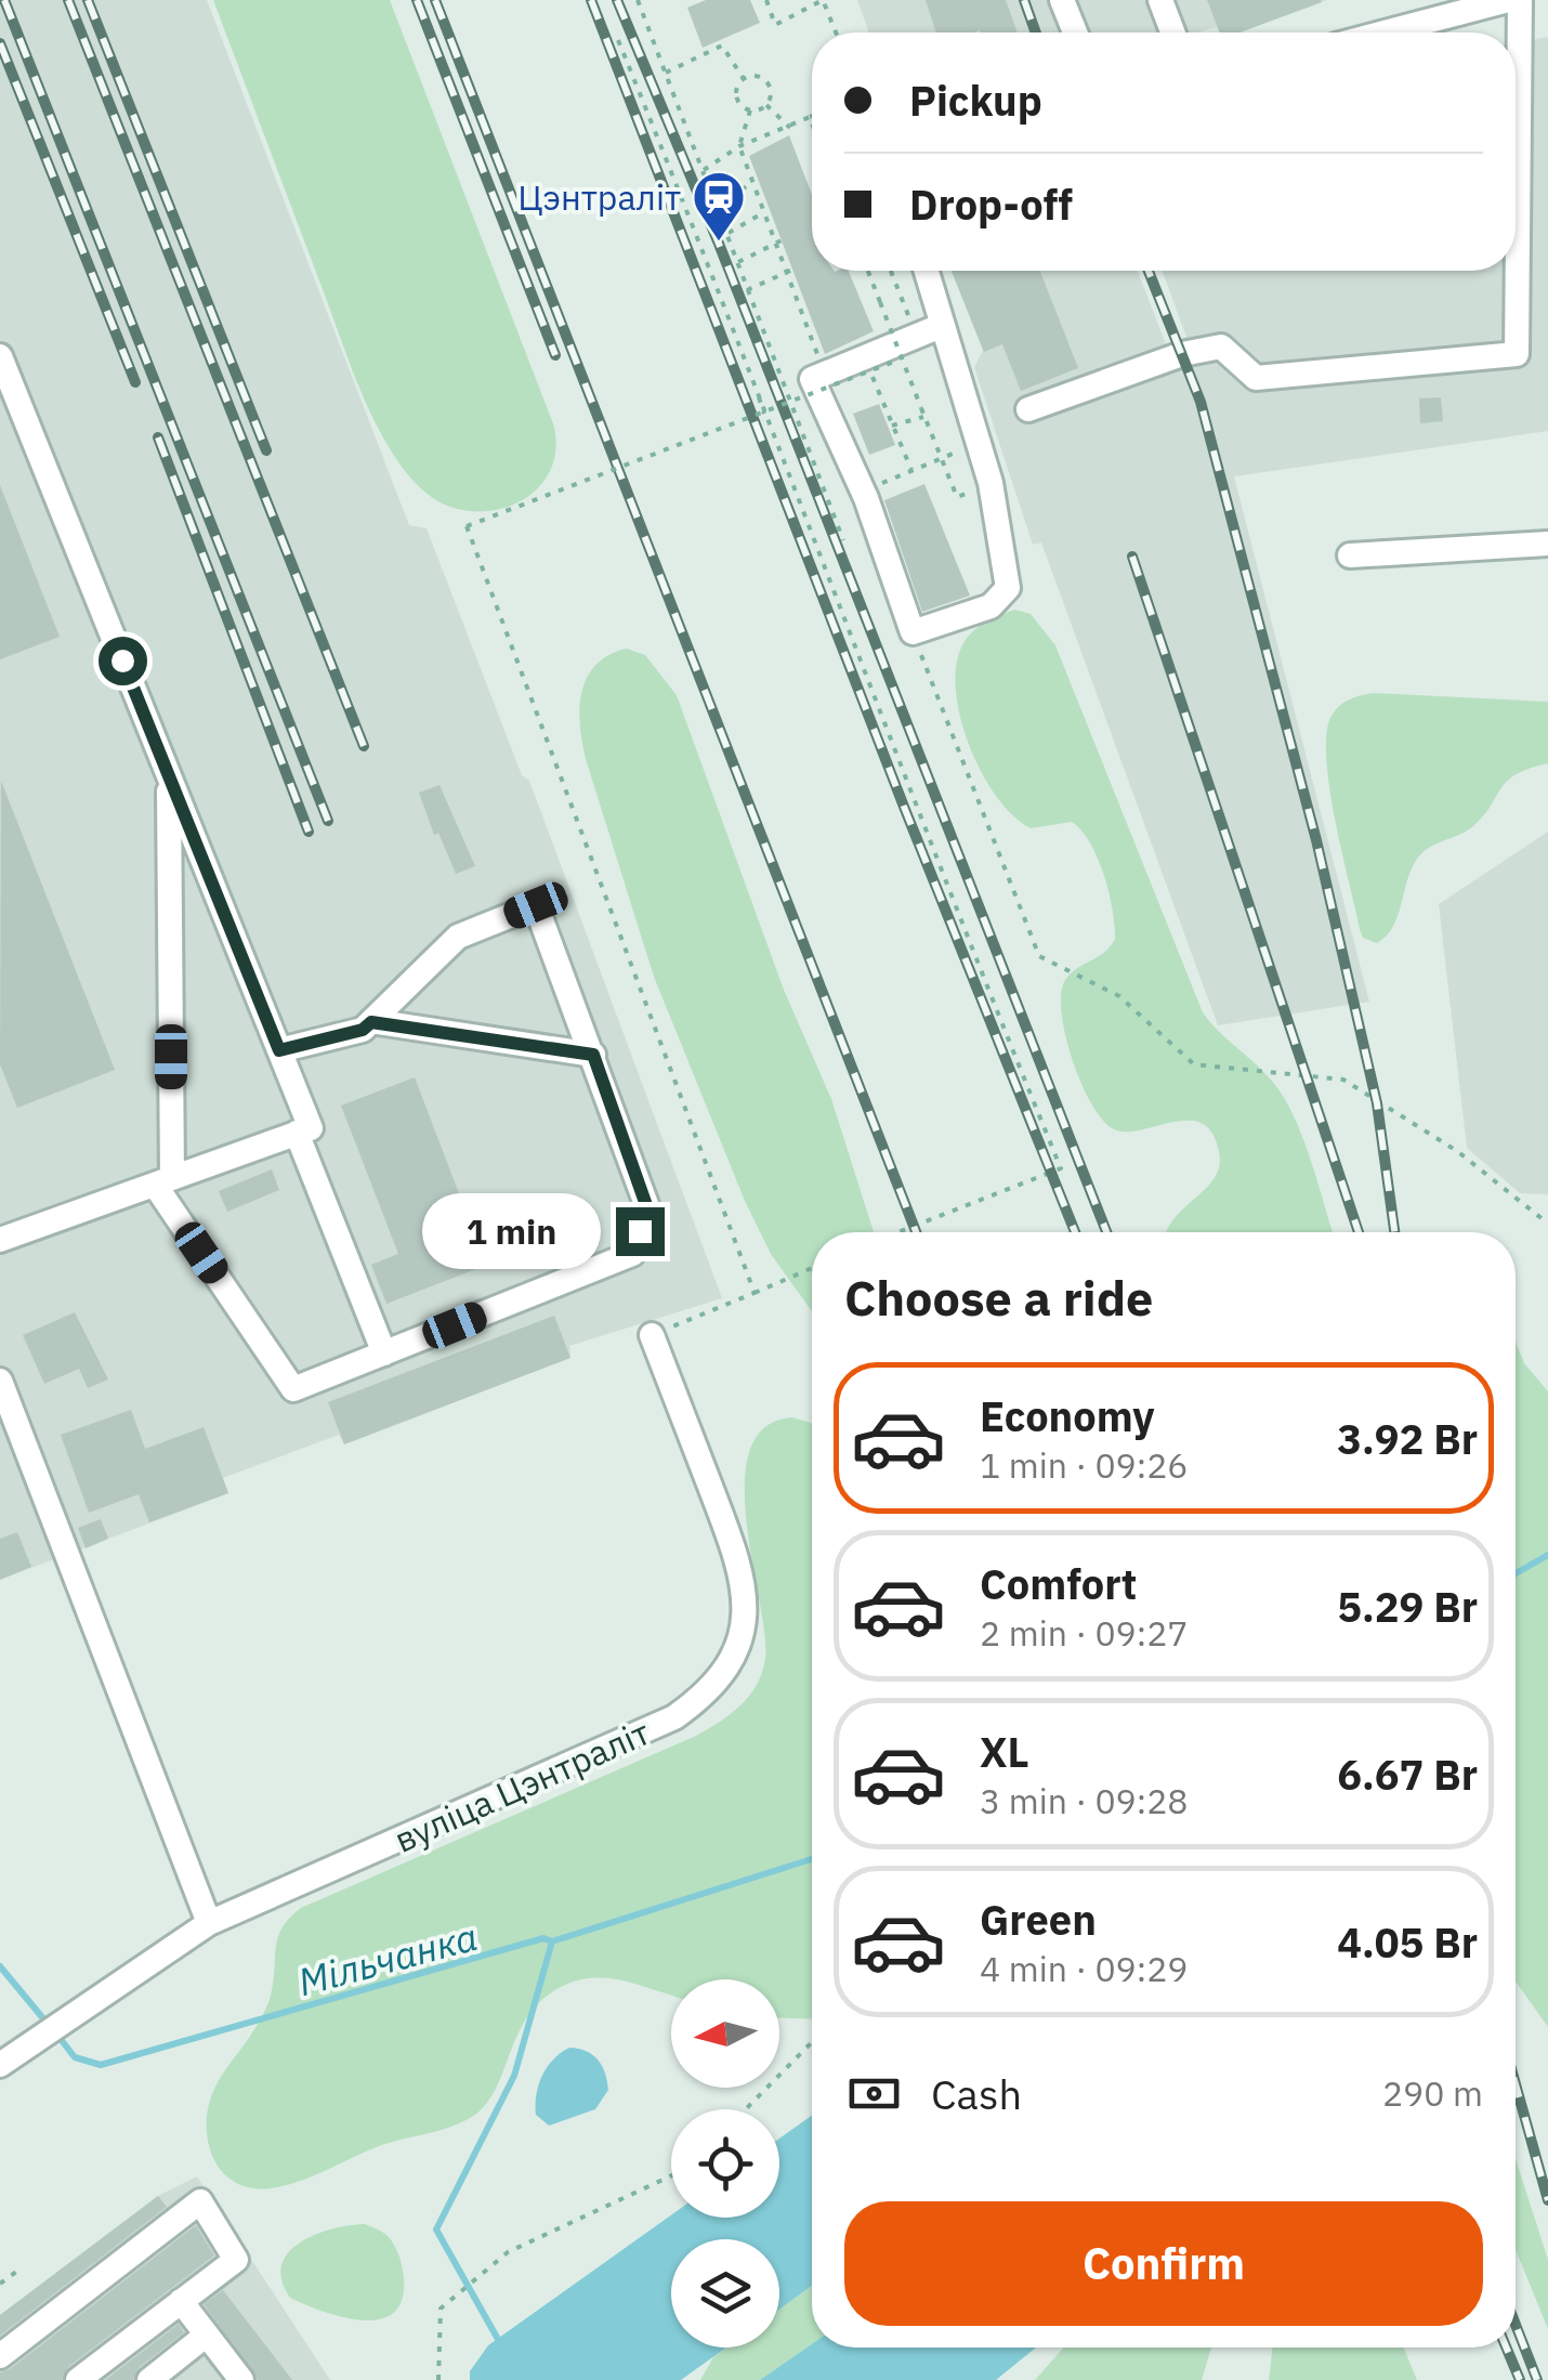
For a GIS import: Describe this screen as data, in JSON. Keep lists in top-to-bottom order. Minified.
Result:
{"streets":{"street":["вуліца Цэнтраліт"]},"water":["Мільчанка"],"places":{"station":["Цэнтраліт"]},"north":"left","page":{"banner":["Pickup","Drop-off"],"bubble":"1 min","heading":"Choose a ride","list":[{"name":"Economy","note":"1 min · 09:26","value":"3.92 Br"},{"name":"Comfort","note":"2 min · 09:27","value":"5.29 Br"},{"name":"XL","note":"3 min · 09:28","value":"6.67 Br"},{"name":"Green","note":"4 min · 09:29","value":"4.05 Br"}],"pay":["Cash","290 m"],"buttons":"Confirm"}}
